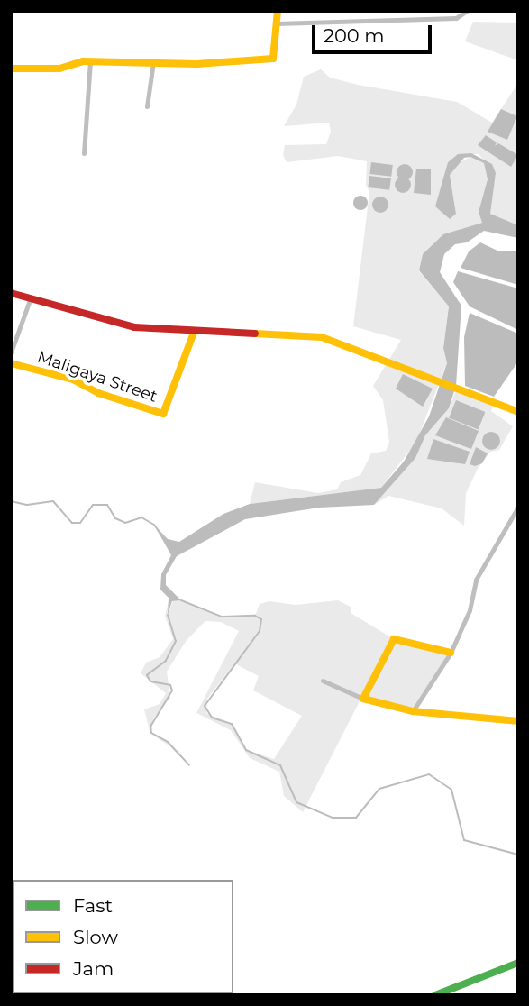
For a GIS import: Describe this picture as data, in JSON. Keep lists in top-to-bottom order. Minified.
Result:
{"streets":{"street":["Maligaya Street"]},"legend":["Fast","Slow","Jam"],"scale_bar":"200 m"}
